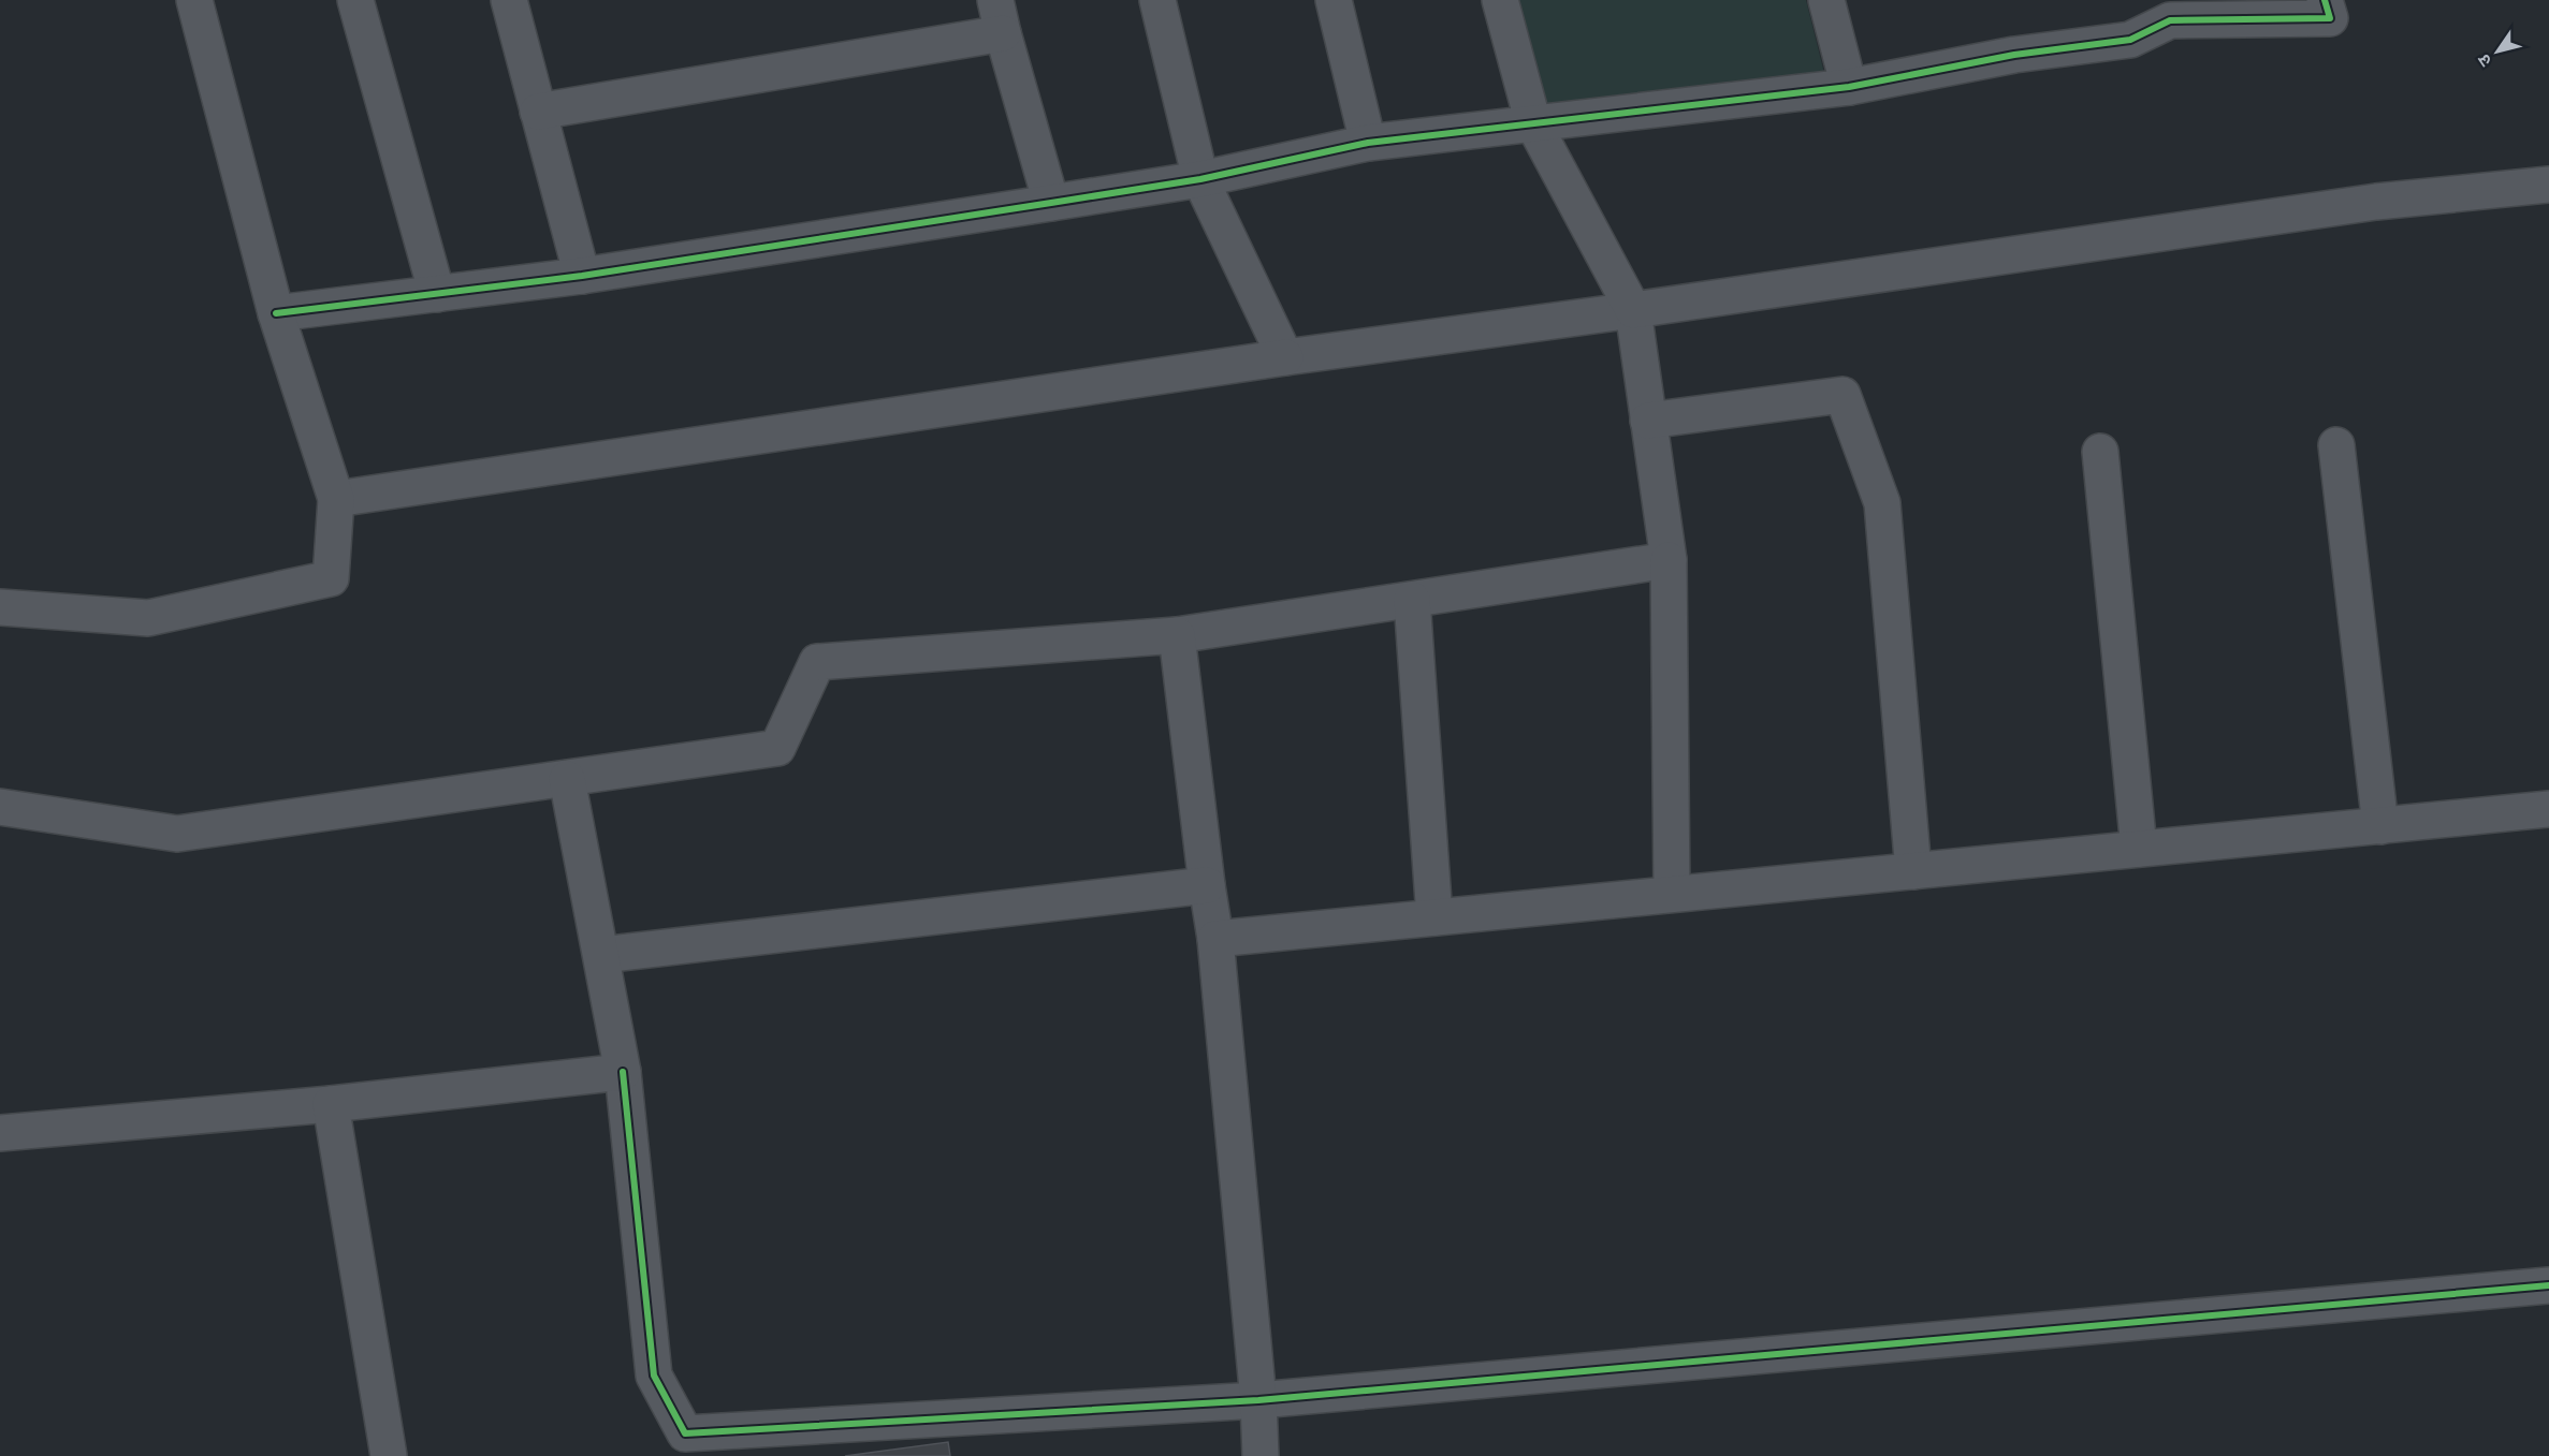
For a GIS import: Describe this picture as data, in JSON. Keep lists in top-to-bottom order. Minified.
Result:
{"north":"bottom left"}
